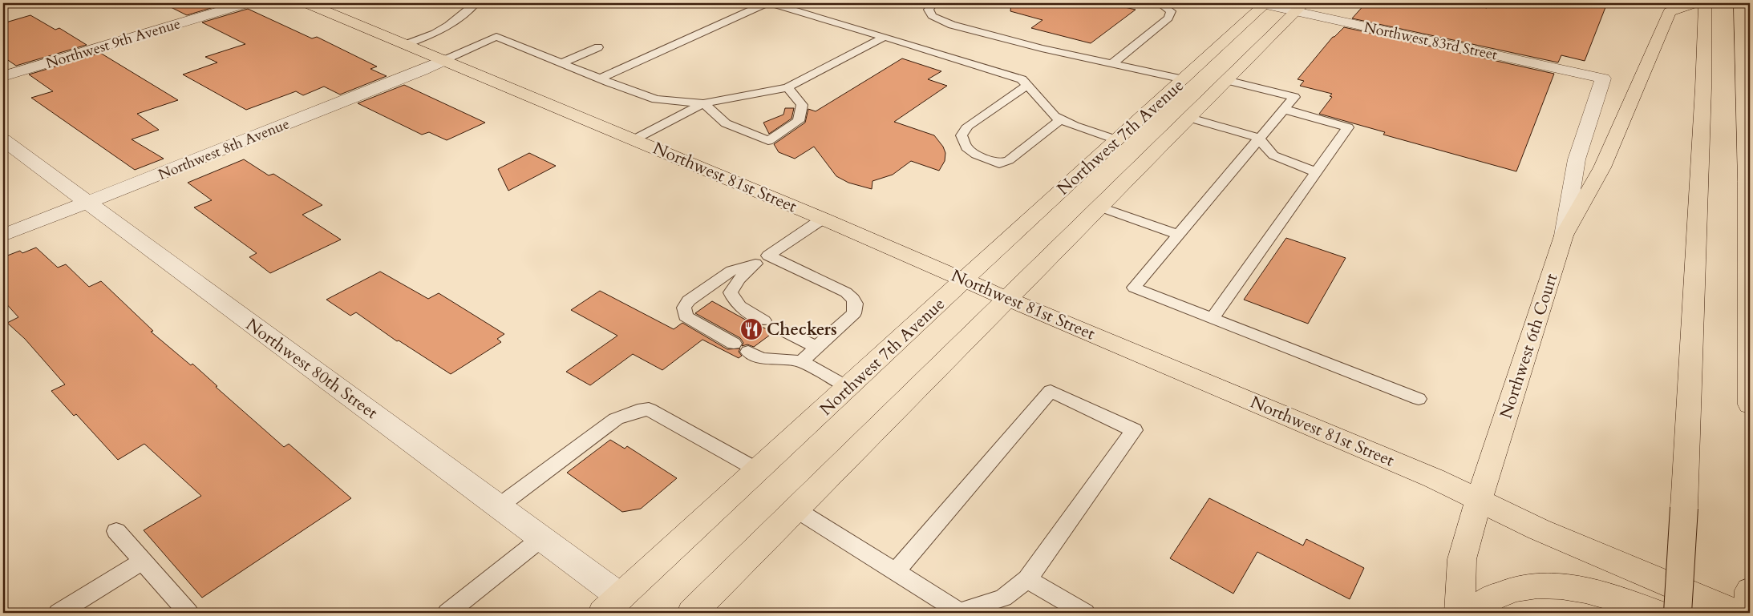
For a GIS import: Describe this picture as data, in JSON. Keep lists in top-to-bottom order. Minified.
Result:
{"streets":{"main road":["Northwest 7th Avenue","Northwest 81st Street","Northwest 6th Court"],"street":["Northwest 83rd Street","Northwest 9th Avenue","Northwest 8th Avenue","Northwest 80th Street"]},"crossings":[["Northwest 83rd Street","Northwest 7th Avenue"],["Northwest 83rd Street","Northwest 6th Court"],["Northwest 7th Avenue","Northwest 81st Street"],["Northwest 7th Avenue","Northwest 80th Street"],["Northwest 8th Avenue","Northwest 81st Street"],["Northwest 8th Avenue","Northwest 80th Street"],["Northwest 81st Street","Northwest 6th Court"]],"places":{"restaurant":["Checkers"]}}
